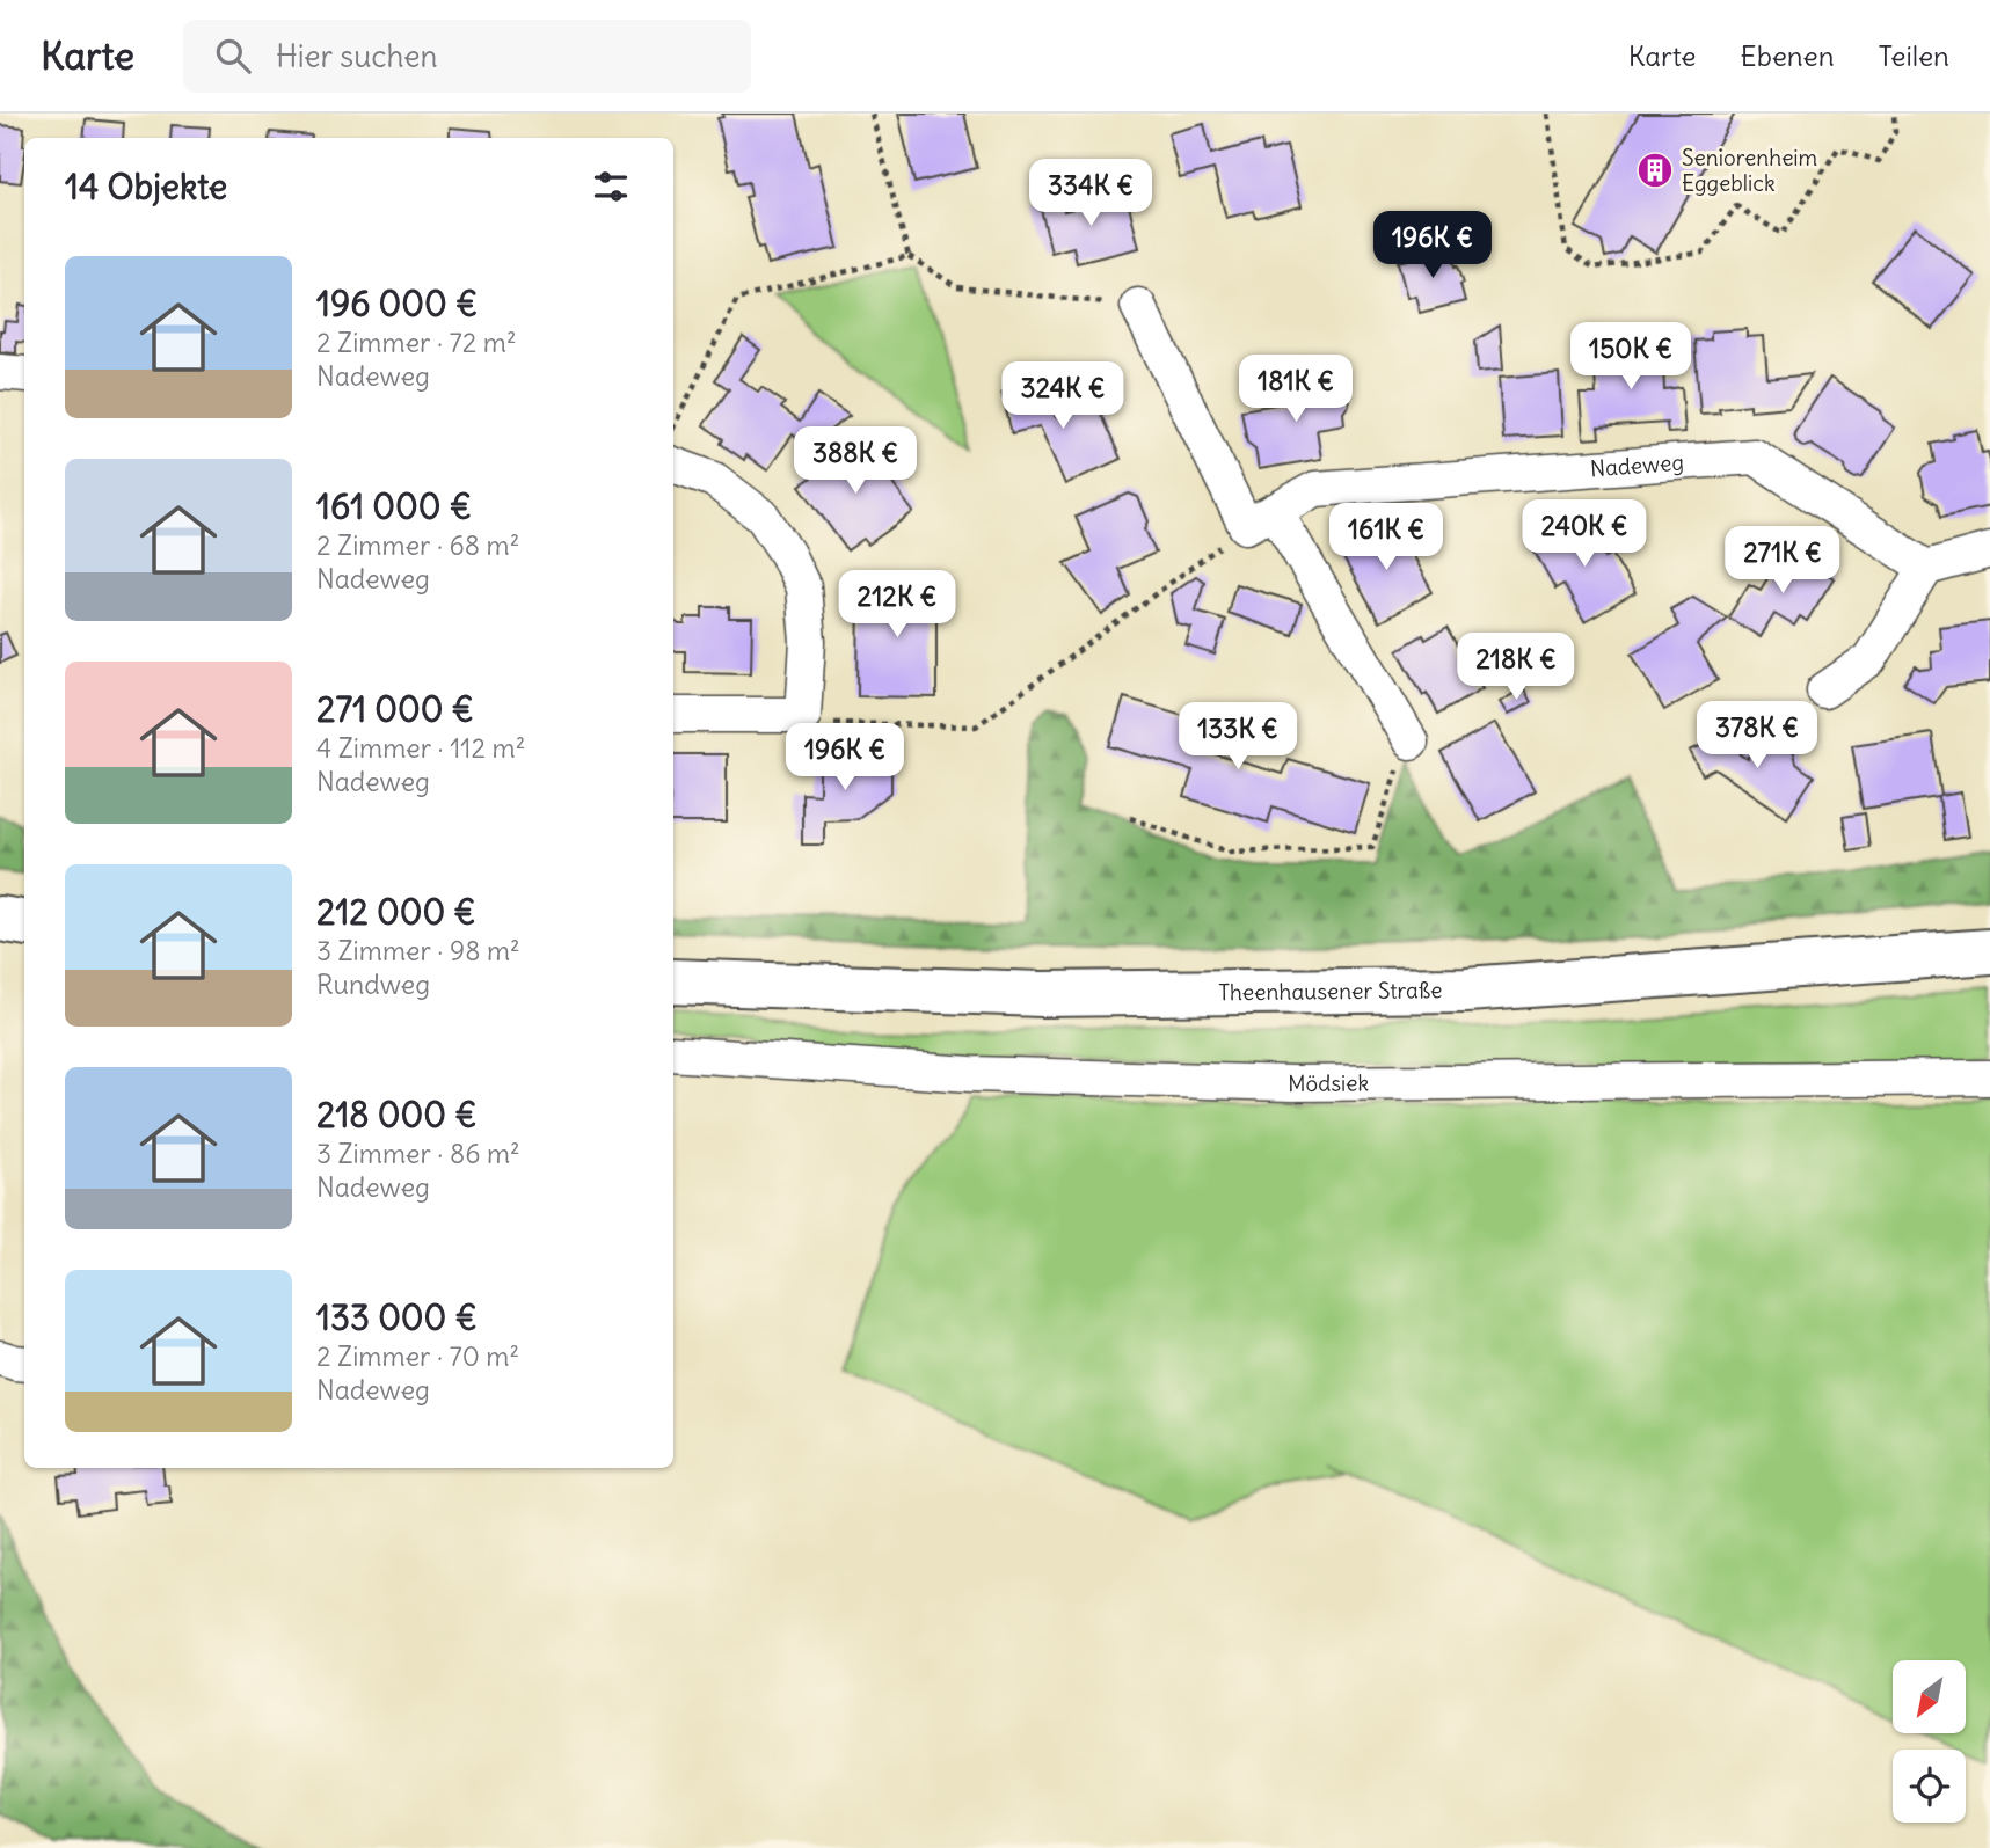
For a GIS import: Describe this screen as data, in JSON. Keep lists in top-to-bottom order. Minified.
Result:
{"streets":{"main road":["Theenhausener Straße"],"street":["Nadeweg","Mödsiek"]},"places":{"building":["Seniorenheim Eggeblick"]},"north":"bottom left","page":{"header":"Karte","search":"Hier suchen","nav":["Karte","Ebenen","Teilen"],"heading":"14 Objekte","price":["334K €","196K €","150K €","181K €","324K €","388K €","240K €","161K €","271K €","212K €","218K €","378K €","133K €","196K €"],"list":[{"name":"196 000 €","note":"2 Zimmer · 72 m² · Nadeweg"},{"name":"161 000 €","note":"2 Zimmer · 68 m² · Nadeweg"},{"name":"271 000 €","note":"4 Zimmer · 112 m² · Nadeweg"},{"name":"212 000 €","note":"3 Zimmer · 98 m² · Rundweg"},{"name":"218 000 €","note":"3 Zimmer · 86 m² · Nadeweg"},{"name":"133 000 €","note":"2 Zimmer · 70 m² · Nadeweg"}]}}
